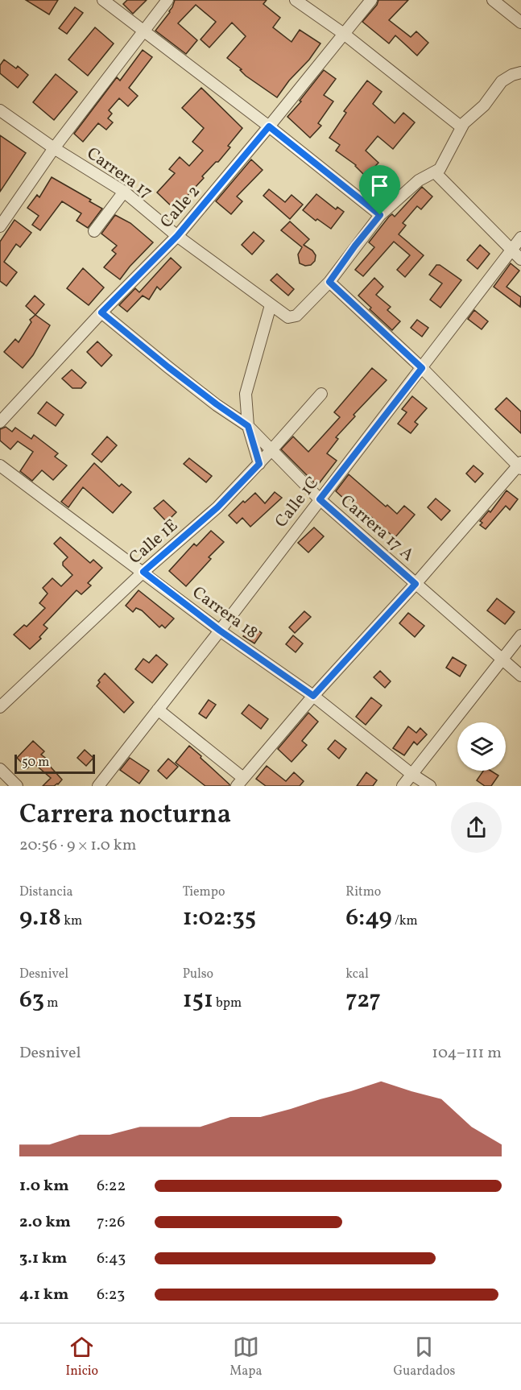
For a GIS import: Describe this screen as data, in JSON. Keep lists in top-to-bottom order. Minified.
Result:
{"streets":{"street":["Carrera 17","Calle 2","Calle 1C","Carrera 17 A","Calle 1E","Carrera 18"]},"crossings":[["Carrera 17","Calle 2"],["Calle 2","Carrera 17 A"],["Calle 1C","Carrera 17 A"],["Calle 1C","Carrera 18"],["Carrera 17 A","Calle 1E"],["Calle 1E","Carrera 18"]],"scale_bar":"50 m","page":{"scale":"50 m","heading":["Carrera nocturna","20:56 · 9 × 1.0 km"],"stats":[["Distancia","9.18 km"],["Tiempo","1:02:35"],["Ritmo","6:49 /km"],["Desnivel","63 m"],["Pulso","151 bpm"],["kcal","727"]],"chart":["Desnivel","104–111 m"],"list":[{"name":"1.0 km","note":"6:22"},{"name":"2.0 km","note":"7:26"},{"name":"3.1 km","note":"6:43"},{"name":"4.1 km","note":"6:23"}],"tabs":["Inicio","Mapa","Guardados"]}}
